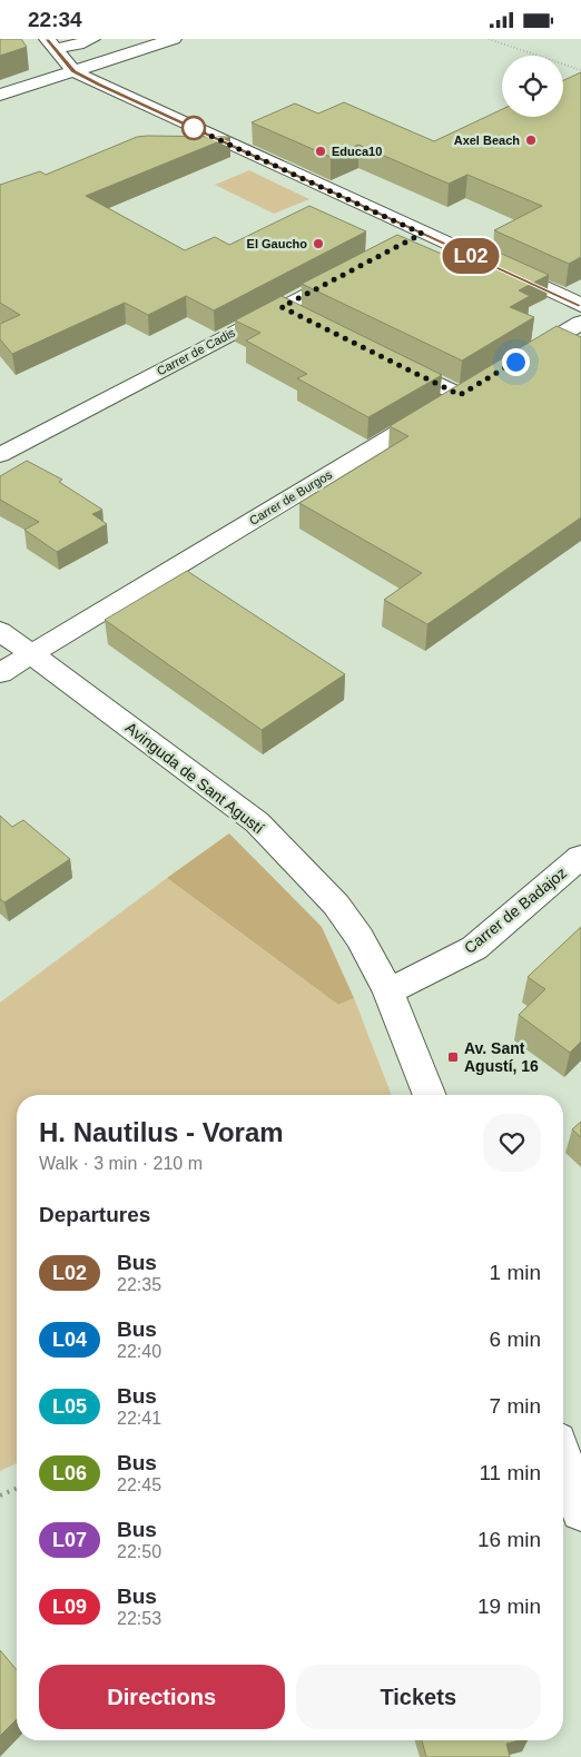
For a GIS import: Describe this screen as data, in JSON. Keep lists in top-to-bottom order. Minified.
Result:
{"streets":{"street":["Carrer de Cadis","Carrer de Burgos","Avinguda de Sant Agustí","Carrer de Badajoz"]},"crossings":[["Carrer de Burgos","Avinguda de Sant Agustí"],["Avinguda de Sant Agustí","Carrer de Badajoz"]],"places":{"other":["Axel Beach","Educa10","El Gaucho"],"transit":["Av. Sant Agustí, 16"]},"lines":["bus line L02"],"page":{"status":"22:34","on_map":"L02","heading":[["H. Nautilus - Voram","Walk · 3 min · 210 m"],"Departures"],"list":[{"mark":"L02","name":"Bus","note":"22:35","value":"1 min"},{"mark":"L04","name":"Bus","note":"22:40","value":"6 min"},{"mark":"L05","name":"Bus","note":"22:41","value":"7 min"},{"mark":"L06","name":"Bus","note":"22:45","value":"11 min"},{"mark":"L07","name":"Bus","note":"22:50","value":"16 min"},{"mark":"L09","name":"Bus","note":"22:53","value":"19 min"}],"buttons":["Directions","Tickets"]}}
